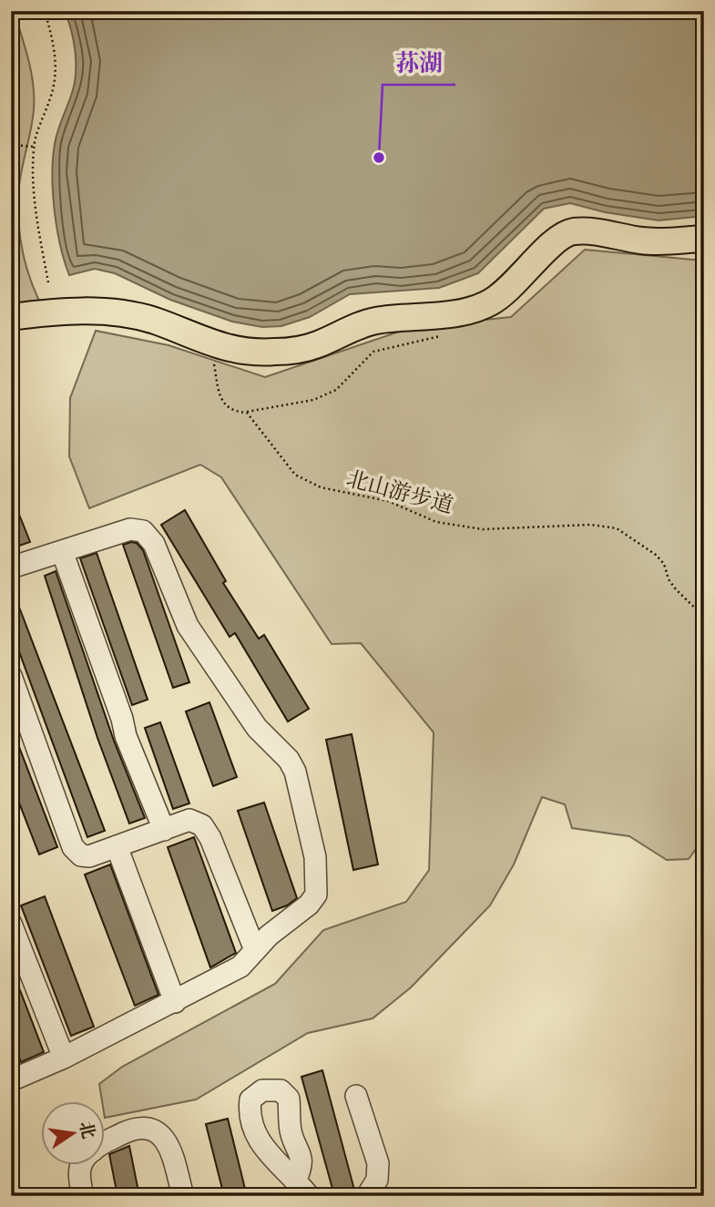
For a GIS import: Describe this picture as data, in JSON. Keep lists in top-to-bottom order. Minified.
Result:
{"streets":{"path":["北山游步道"]},"places":["荪湖"],"north":"right"}
